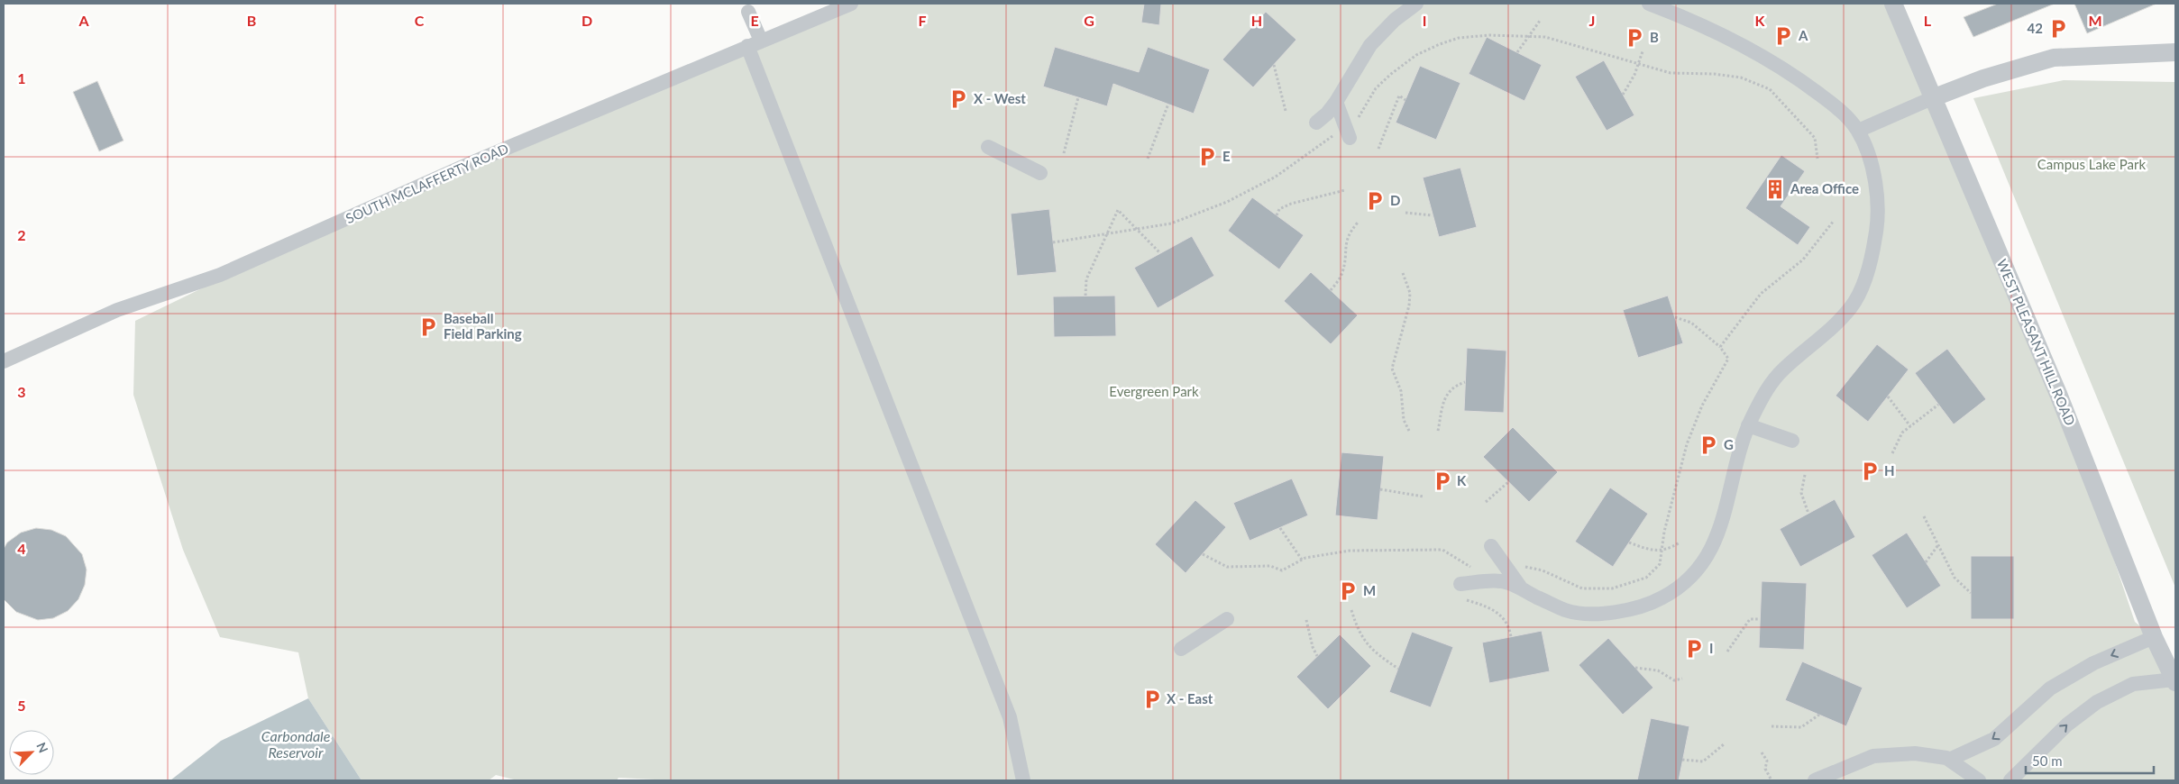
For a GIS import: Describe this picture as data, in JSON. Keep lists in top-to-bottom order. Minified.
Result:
{"streets":{"street":["SOUTH MCLAFFERTY ROAD","WEST PLEASANT HILL ROAD"]},"water":["Carbondale Reservoir"],"parks":["Campus Lake Park","Evergreen Park"],"places":{"parking":["42","A","B","X - West","E","D","Baseball Field Parking","G","H","K","M","I","X - East"],"building":["Area Office"]},"scale_bar":"50 m","north":"top right","grid":{"columns":["A","B","C","D","E","F","G","H","I","J","K","L","M"],"rows":["1","2","3","4","5"]}}
